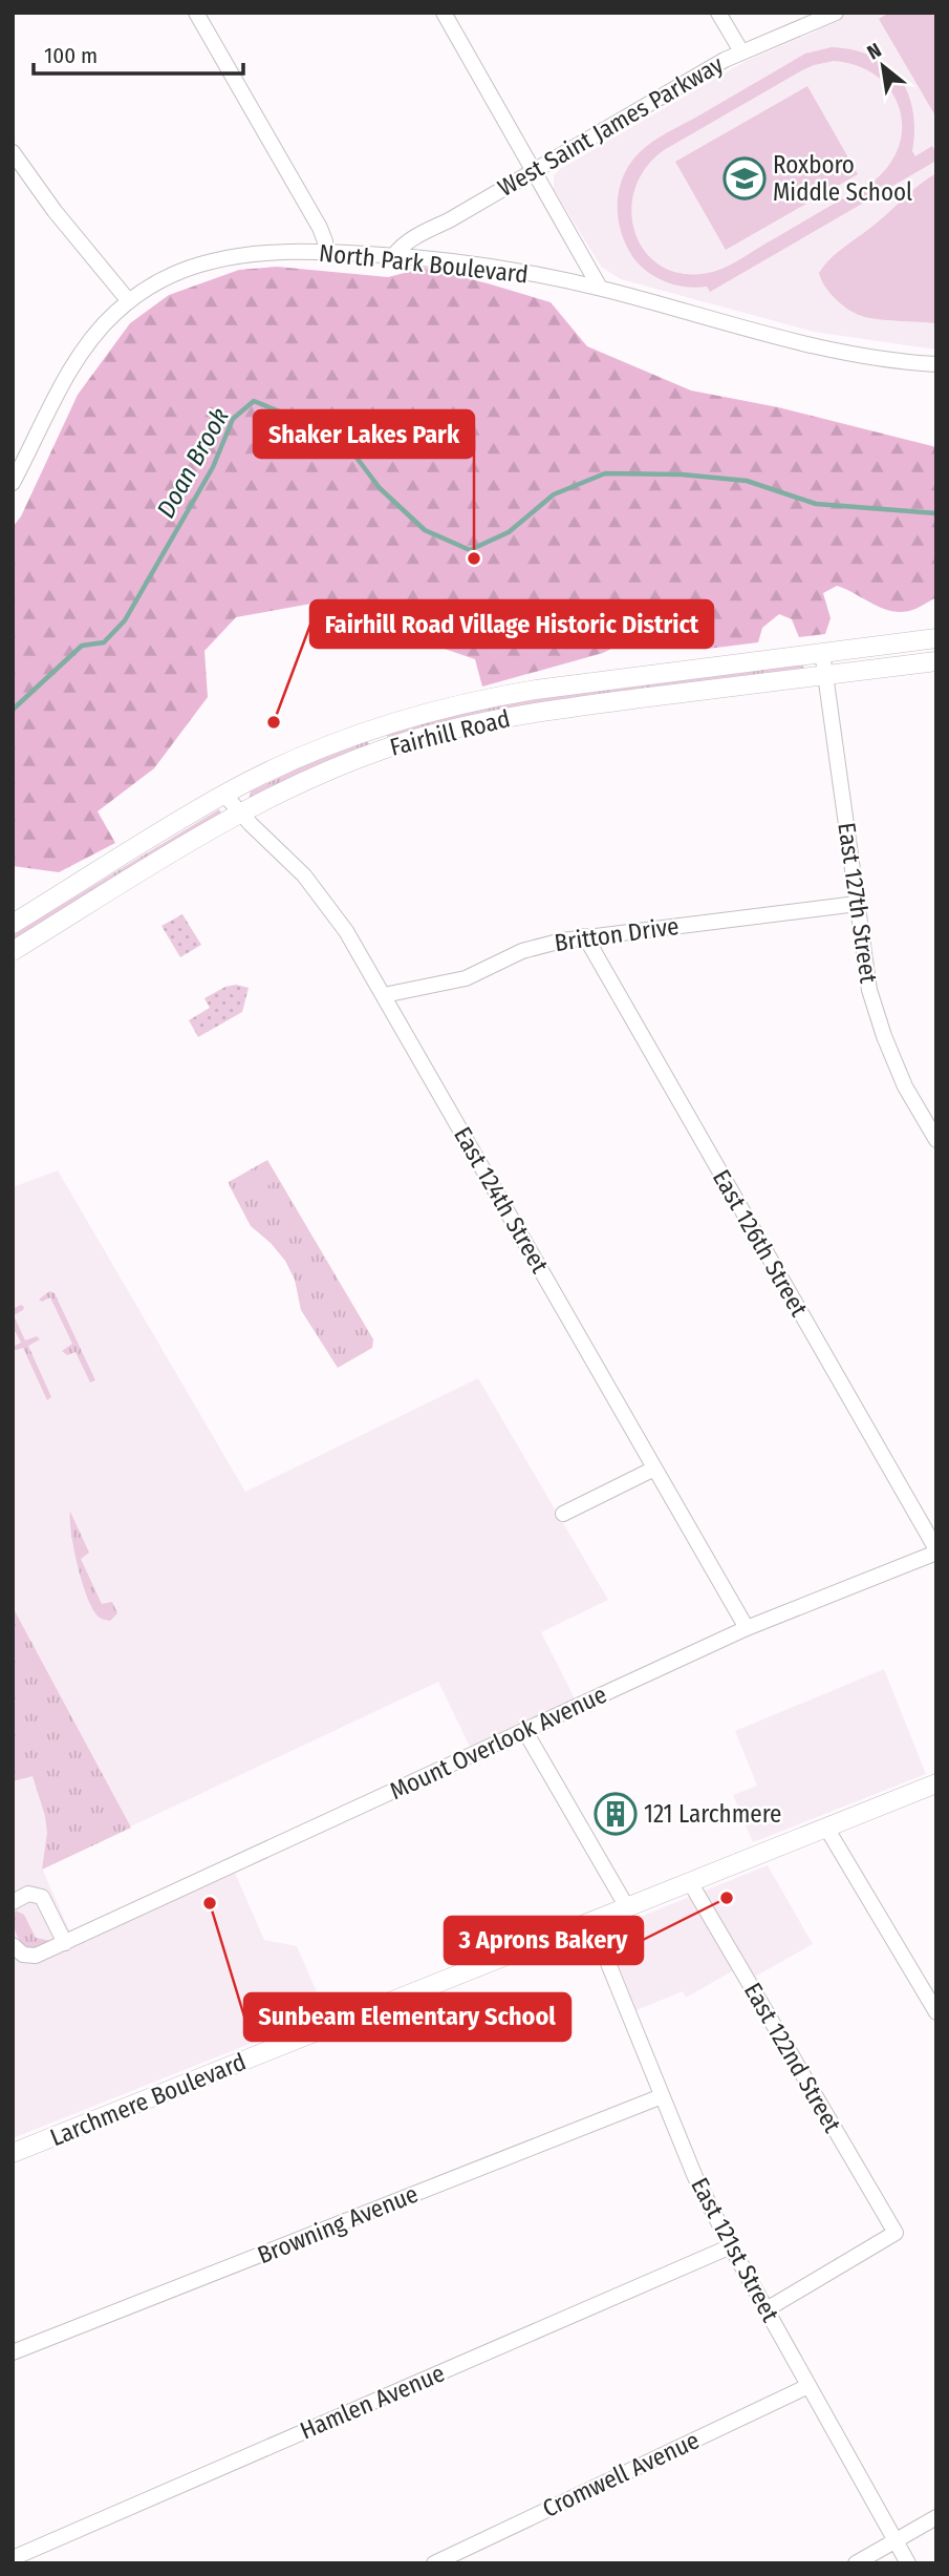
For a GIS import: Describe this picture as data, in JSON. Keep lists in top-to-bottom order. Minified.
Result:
{"streets":{"main road":["Fairhill Road","Larchmere Boulevard"],"street":["West Saint James Parkway","North Park Boulevard","East 127th Street","Britton Drive","East 124th Street","East 126th Street","Mount Overlook Avenue","East 122nd Street","Browning Avenue","East 121st Street","Hamlen Avenue","Cromwell Avenue"]},"crossings":[["West Saint James Parkway","North Park Boulevard"],["Fairhill Road","East 127th Street"],["Fairhill Road","East 124th Street"],["East 127th Street","Britton Drive"],["Britton Drive","East 124th Street"],["Britton Drive","East 126th Street"],["East 124th Street","Mount Overlook Avenue"],["East 126th Street","Mount Overlook Avenue"],["East 122nd Street","Larchmere Boulevard"],["East 122nd Street","East 121st Street"],["Larchmere Boulevard","East 121st Street"],["Browning Avenue","East 121st Street"],["East 121st Street","Hamlen Avenue"],["East 121st Street","Cromwell Avenue"]],"water":["Doan Brook"],"places":{"school or university":["Roxboro Middle School"],"other":["Shaker Lakes Park","Fairhill Road Village Historic District","3 Aprons Bakery","Sunbeam Elementary School"],"building":["121 Larchmere"]},"scale_bar":"100 m","north":"top left"}
